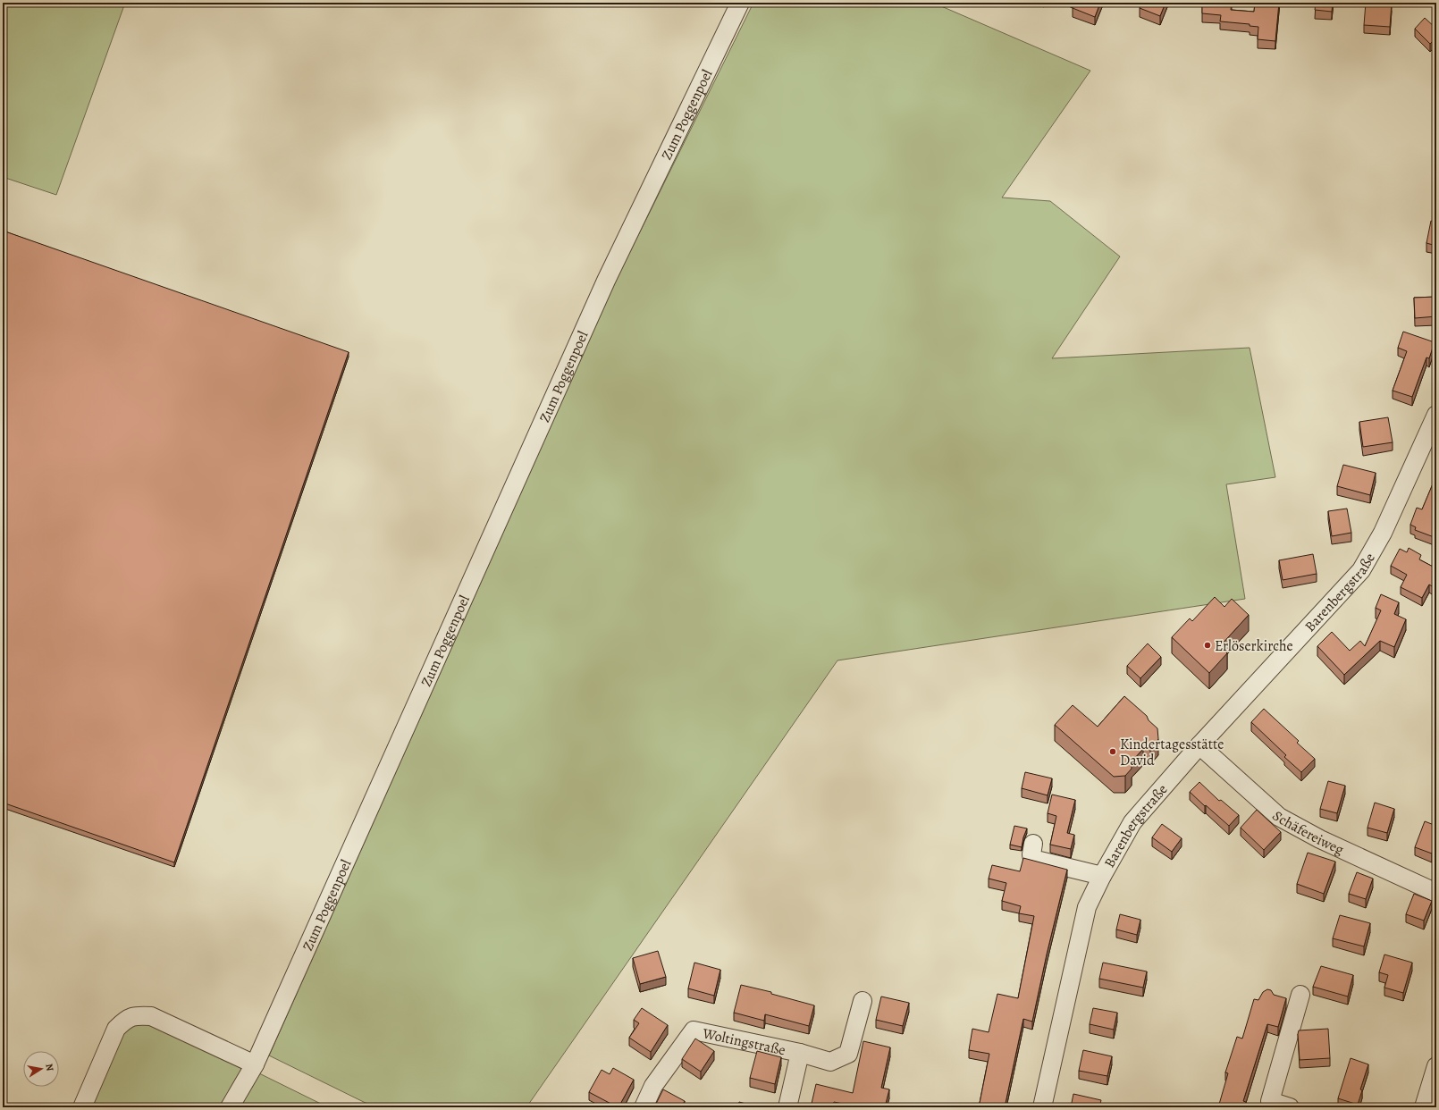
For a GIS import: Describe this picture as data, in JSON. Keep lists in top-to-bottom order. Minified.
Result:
{"streets":{"street":["Zum Poggenpoel","Barenbergstraße","Schäfereiweg","Woltingstraße"]},"crossings":[["Barenbergstraße","Schäfereiweg"]],"places":["Erlöserkirche","Kindertagesstätte David"],"north":"right"}
